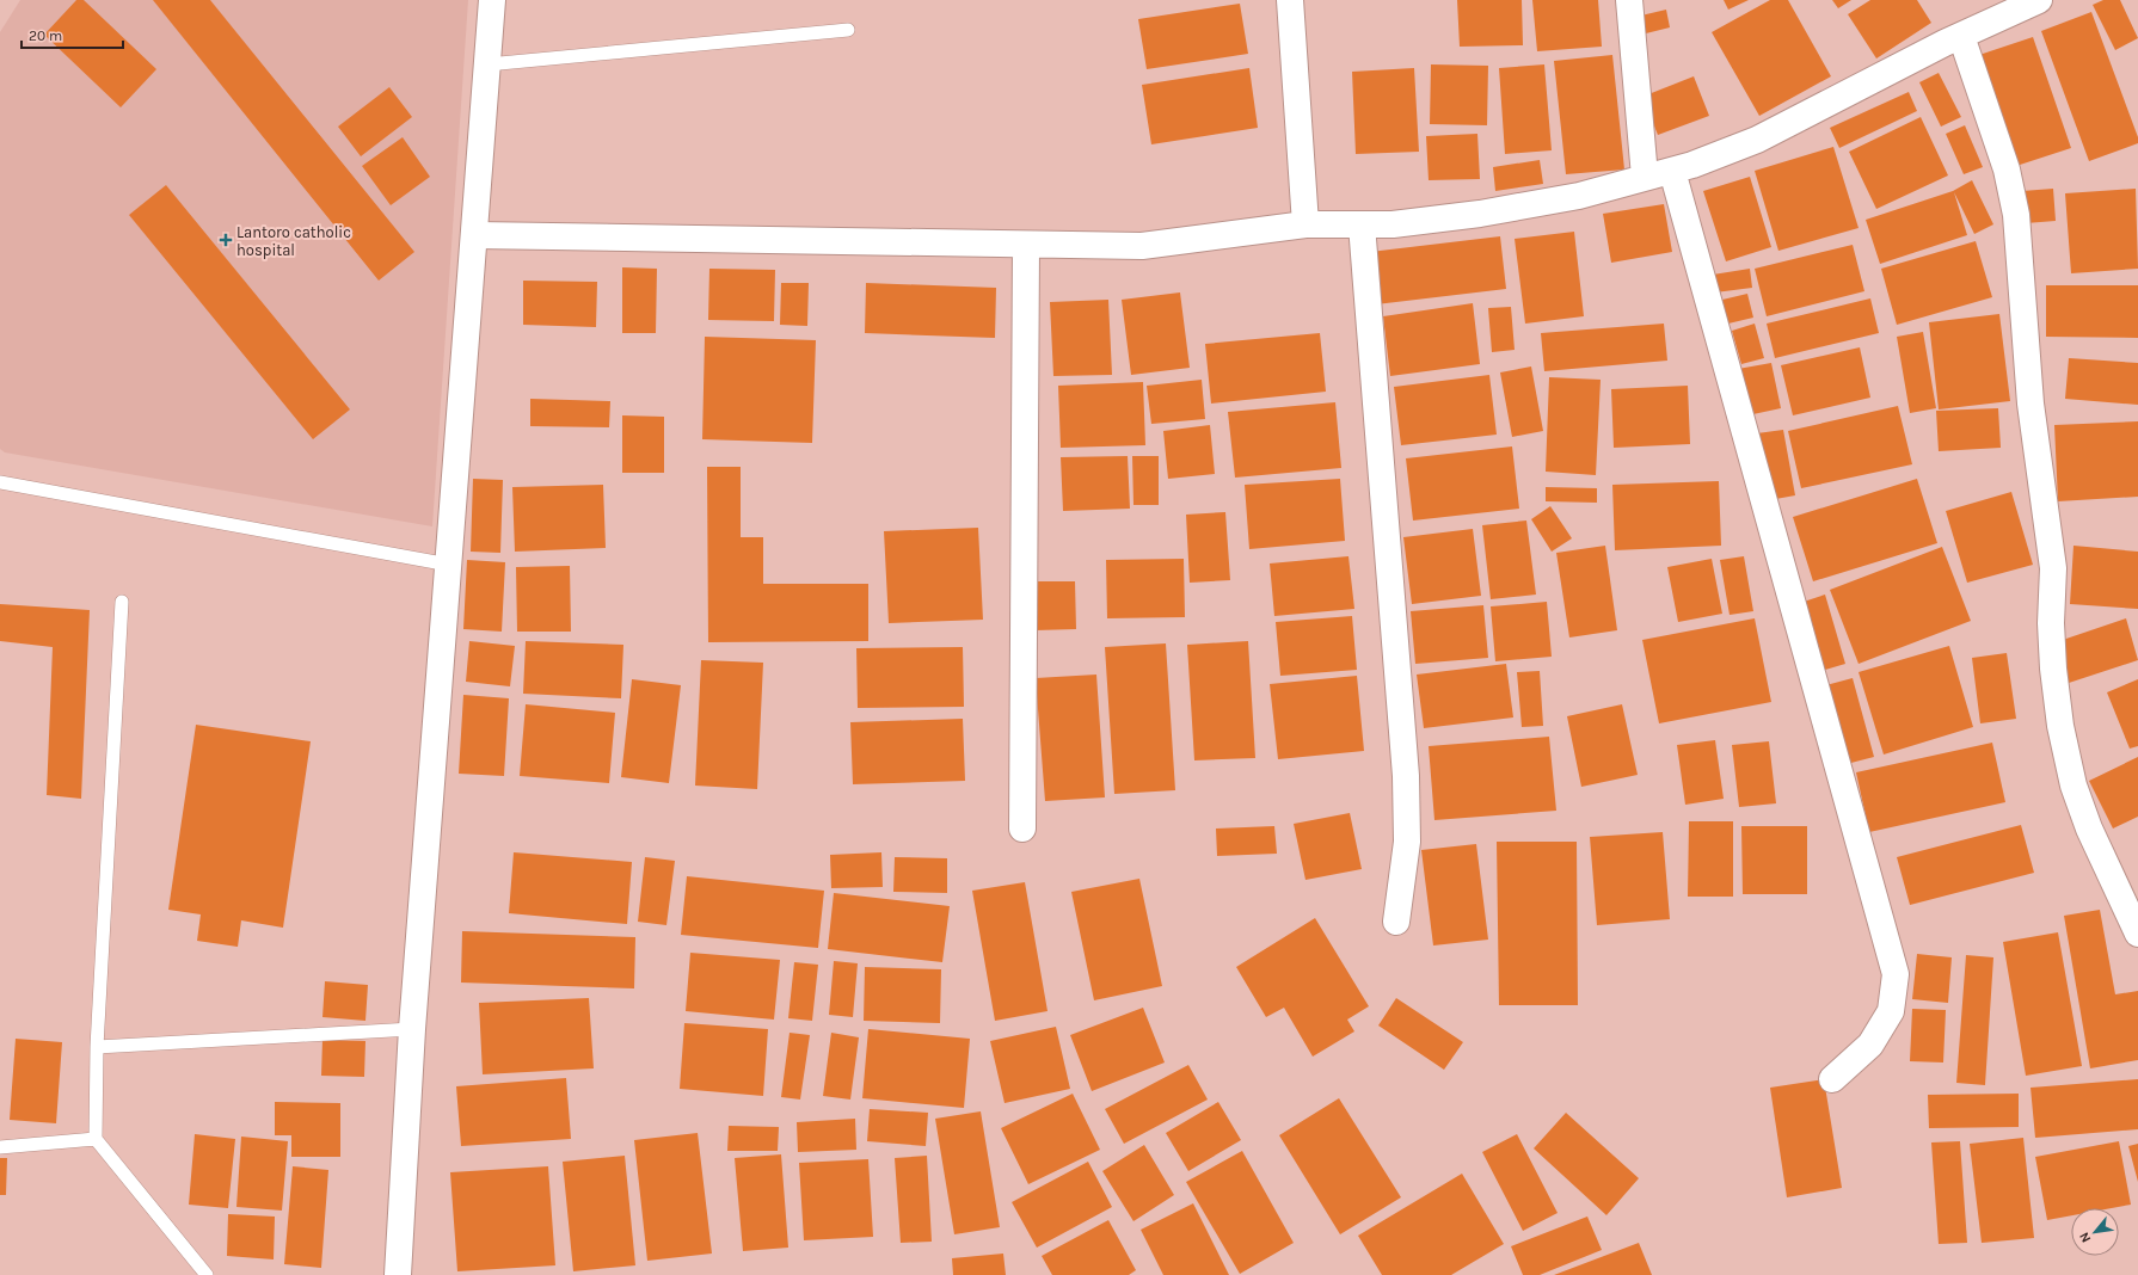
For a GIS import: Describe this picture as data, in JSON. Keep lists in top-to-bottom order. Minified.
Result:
{"places":{"health":["Lantoro catholic hospital"]},"scale_bar":"20 m","north":"bottom left"}
